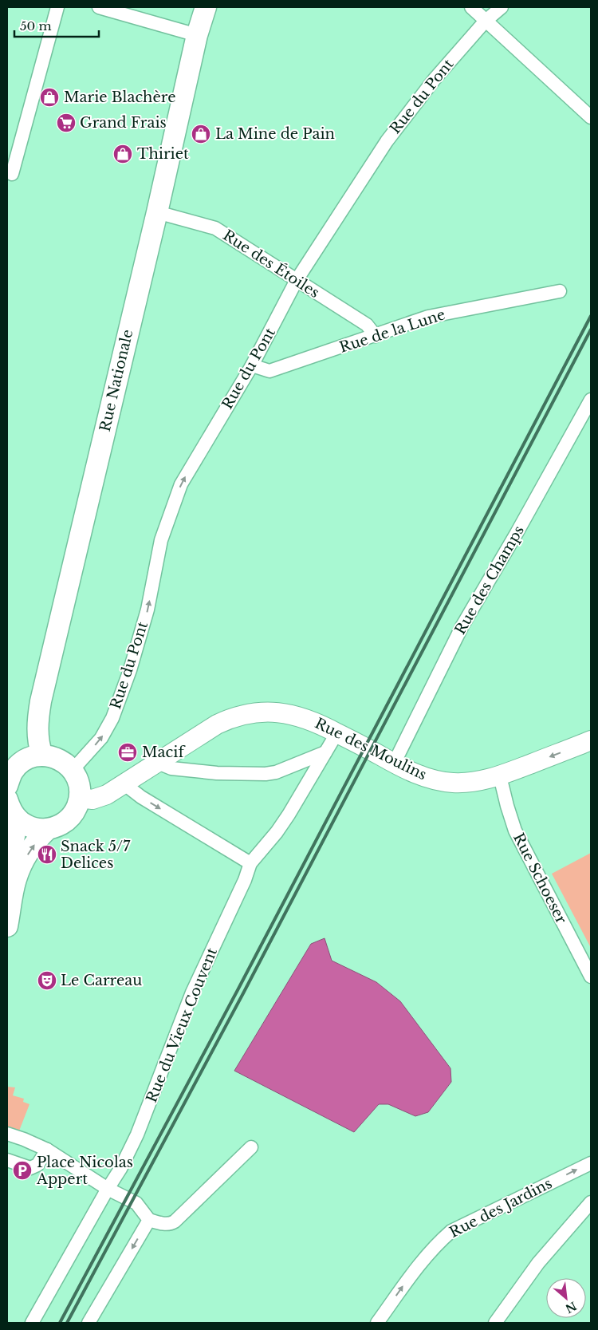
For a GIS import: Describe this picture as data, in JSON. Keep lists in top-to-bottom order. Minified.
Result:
{"streets":{"main road":["Rue Nationale","Rue des Moulins"],"street":["Rue du Pont","Rue des Étoiles","Rue de la Lune","Rue des Champs","Rue Schoeser","Rue du Vieux Couvent","Rue des Jardins"]},"crossings":[["Rue du Pont","Rue des Étoiles"],["Rue du Pont","Rue de la Lune"],["Rue des Étoiles","Rue de la Lune"],["Rue des Étoiles","Rue Nationale"],["Rue des Champs","Rue des Moulins"],["Rue des Moulins","Rue Schoeser"],["Rue des Moulins","Rue du Vieux Couvent"]],"one_way":["Rue du Pont"],"places":{"shop":["Marie Blachère","La Mine de Pain","Thiriet"],"supermarket":["Grand Frais"],"office":["Macif"],"restaurant":["Snack 5/7 Delices"],"theatre":["Le Carreau"],"parking":["Place Nicolas Appert"]},"scale_bar":"50 m","north":"bottom right"}
